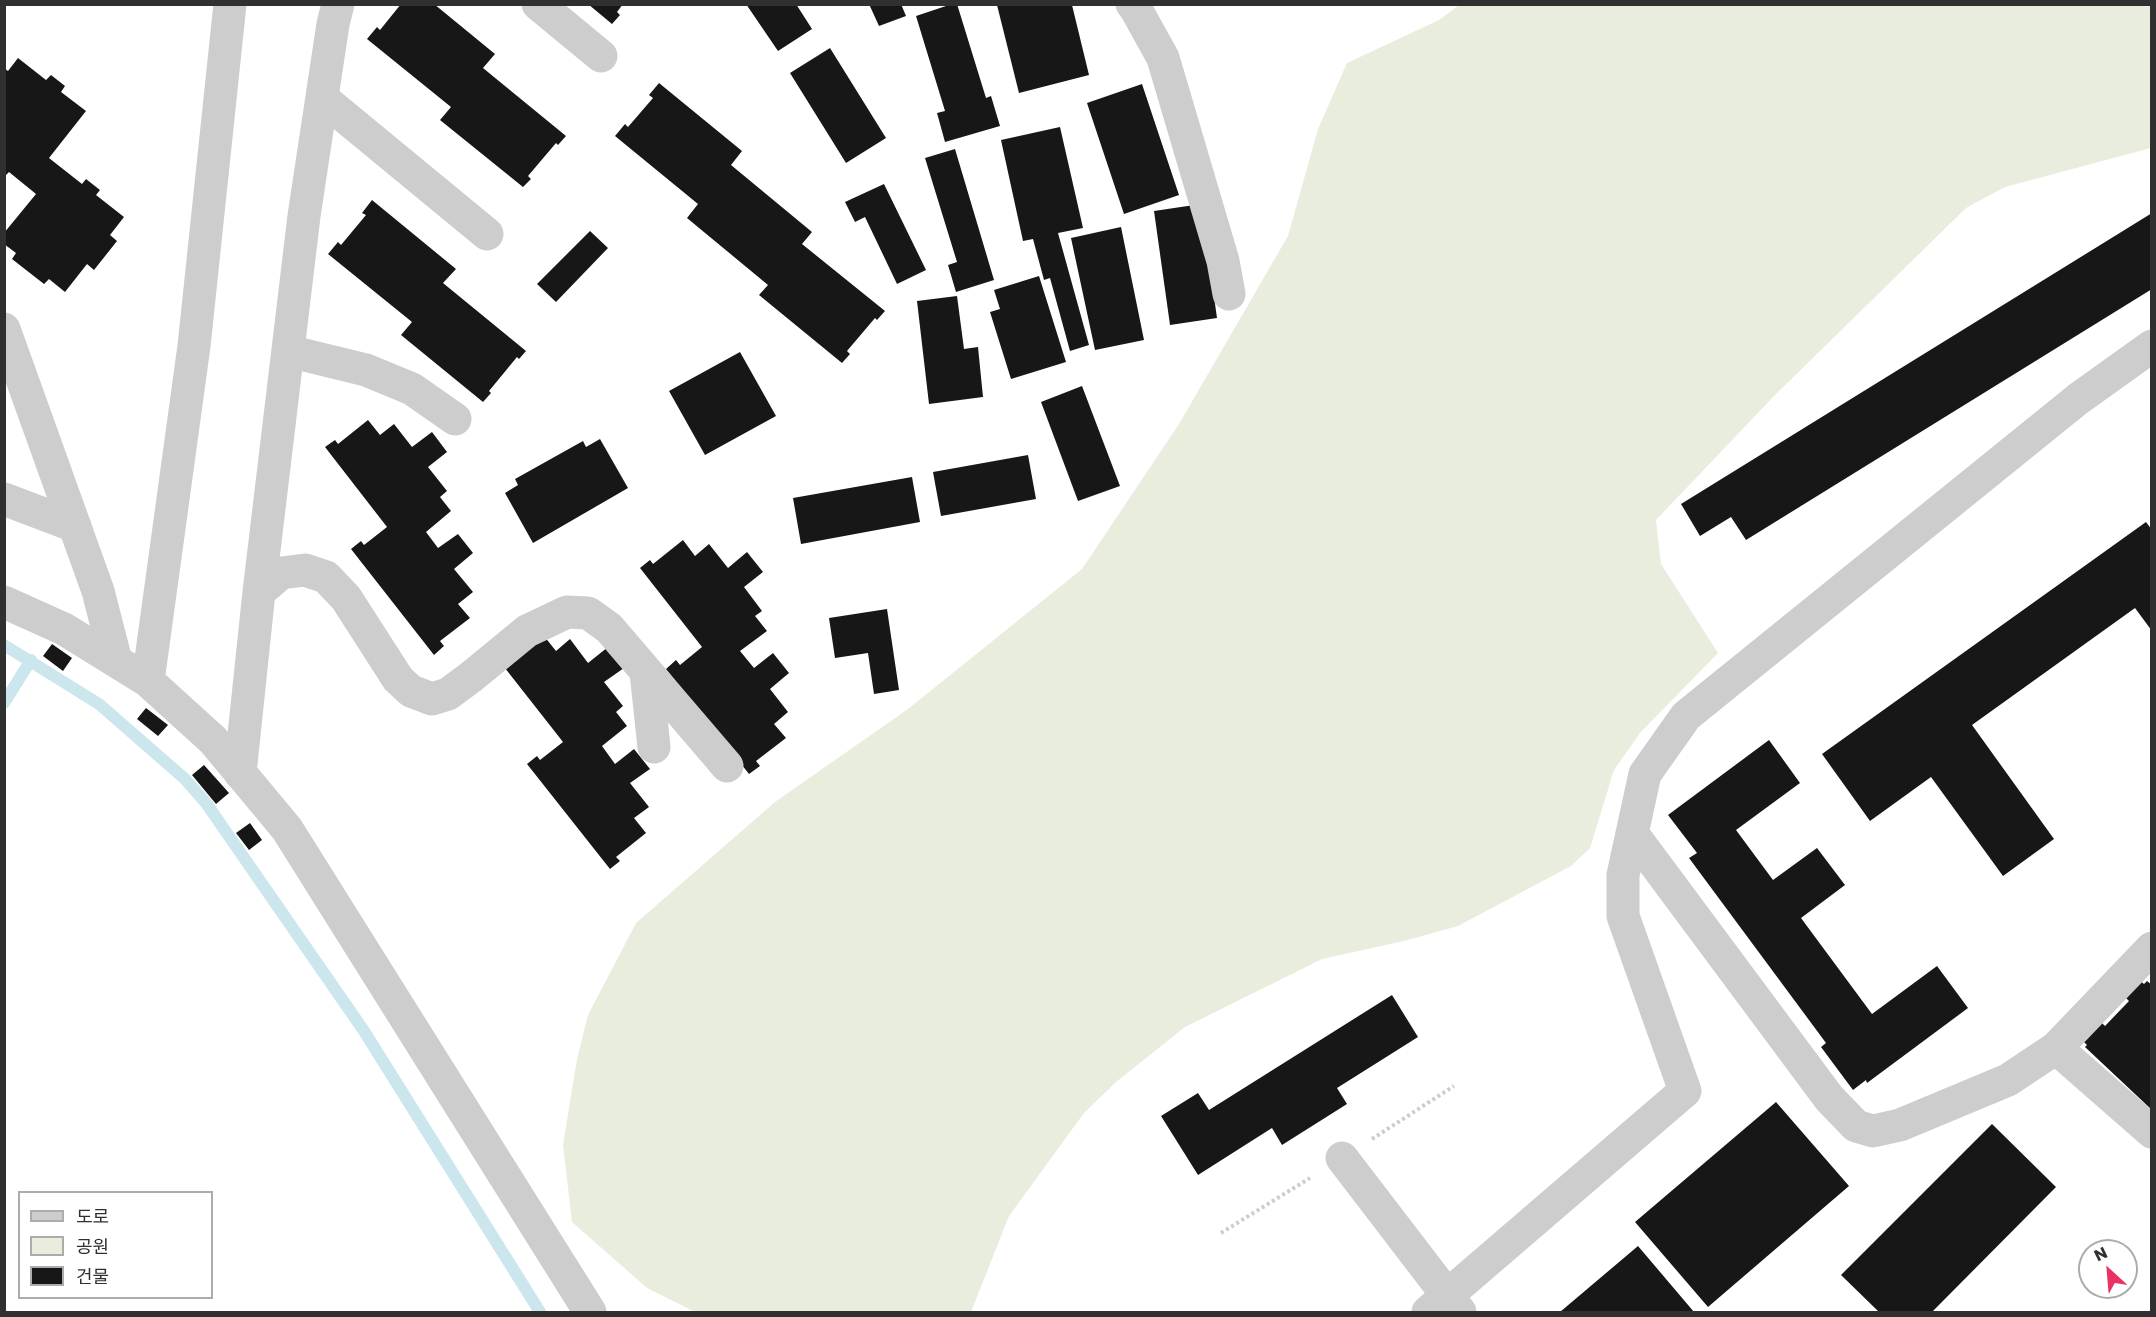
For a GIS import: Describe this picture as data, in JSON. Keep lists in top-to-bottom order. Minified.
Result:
{"legend":["도로","공원","건물"],"north":"top left"}
